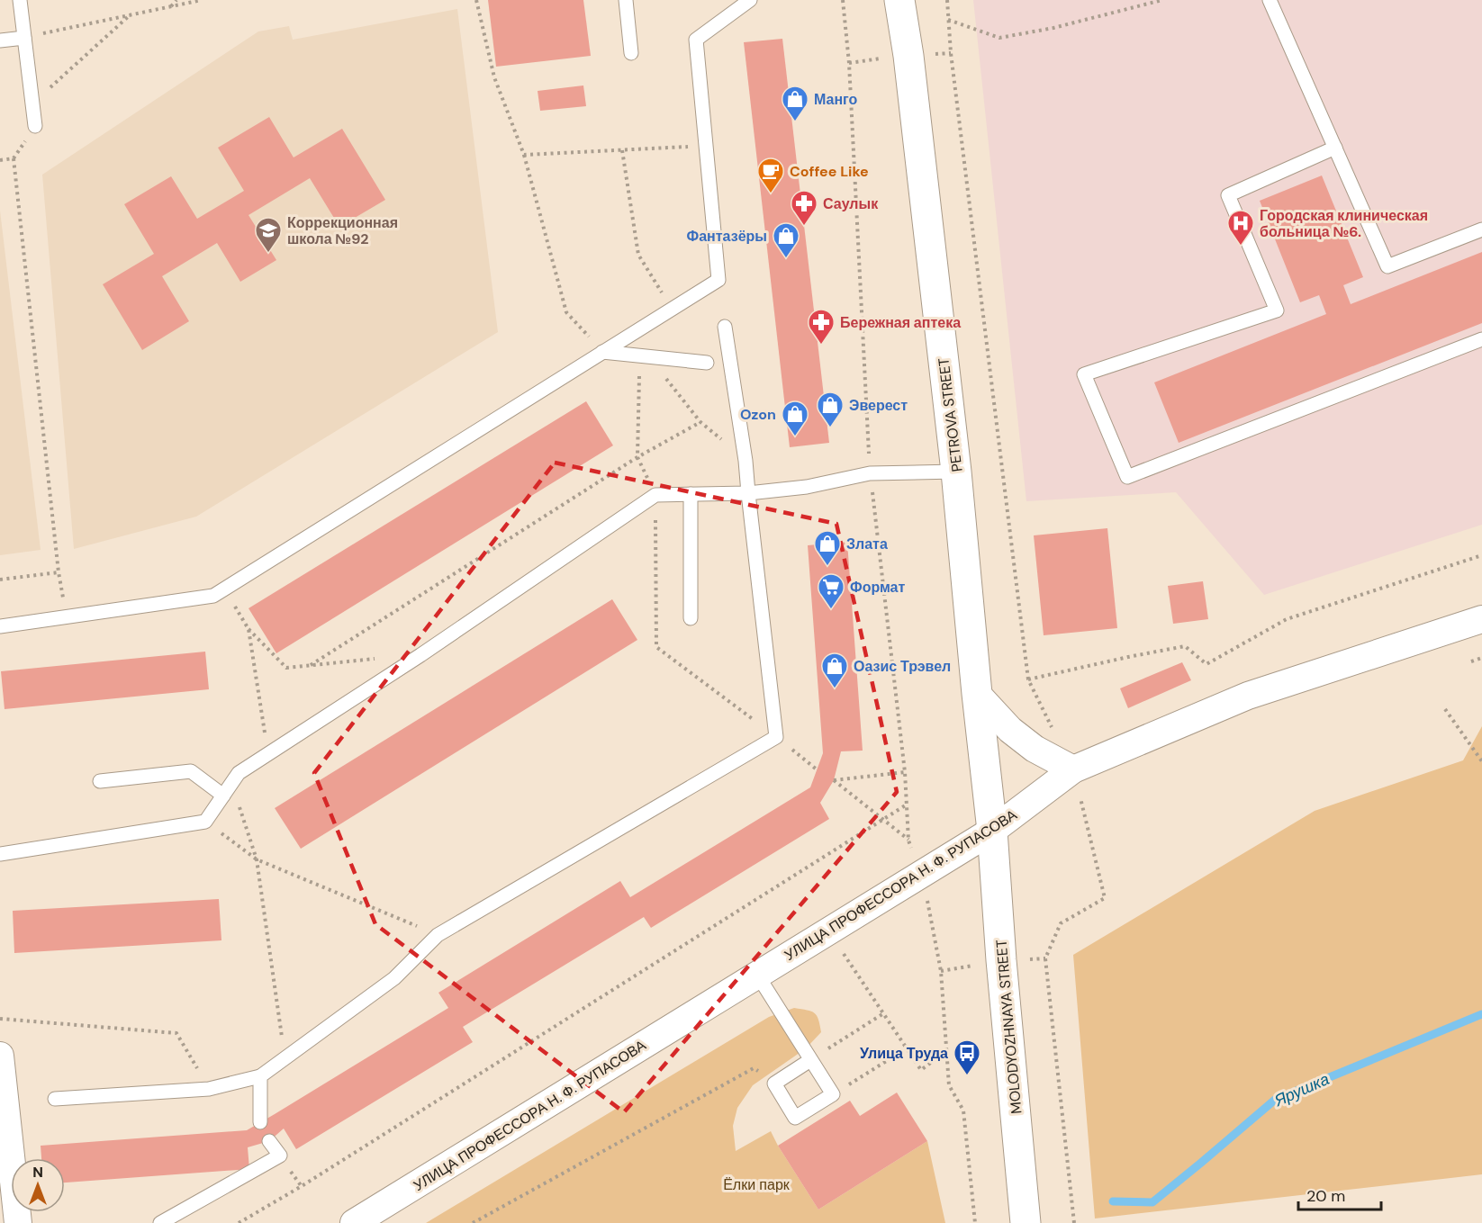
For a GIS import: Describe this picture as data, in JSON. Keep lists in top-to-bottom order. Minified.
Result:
{"streets":{"main road":["PETROVA STREET","MOLODYOZHNAYA STREET"],"street":["УЛИЦА ПРОФЕССОРА Н. Ф. РУПАСОВА"]},"crossings":[["PETROVA STREET","УЛИЦА ПРОФЕССОРА Н. Ф. РУПАСОВА"],["PETROVA STREET","MOLODYOZHNAYA STREET"],["УЛИЦА ПРОФЕССОРА Н. Ф. РУПАСОВА","MOLODYOZHNAYA STREET"]],"water":["Ярушка"],"parks":["Ёлки парк"],"places":{"shop":["Манго","Фантазёры","Эверест","Ozon","Злата","Оазис Трэвел"],"cafe":["Coffee Like"],"pharmacy":["Саулык","Бережная аптека"],"hospital":["Городская клиническая больница №6."],"school or university":["Коррекционная школа №92"],"supermarket":["Формат"],"bus stop":["Улица Труда"]},"scale_bar":"20 m","north":"top"}
